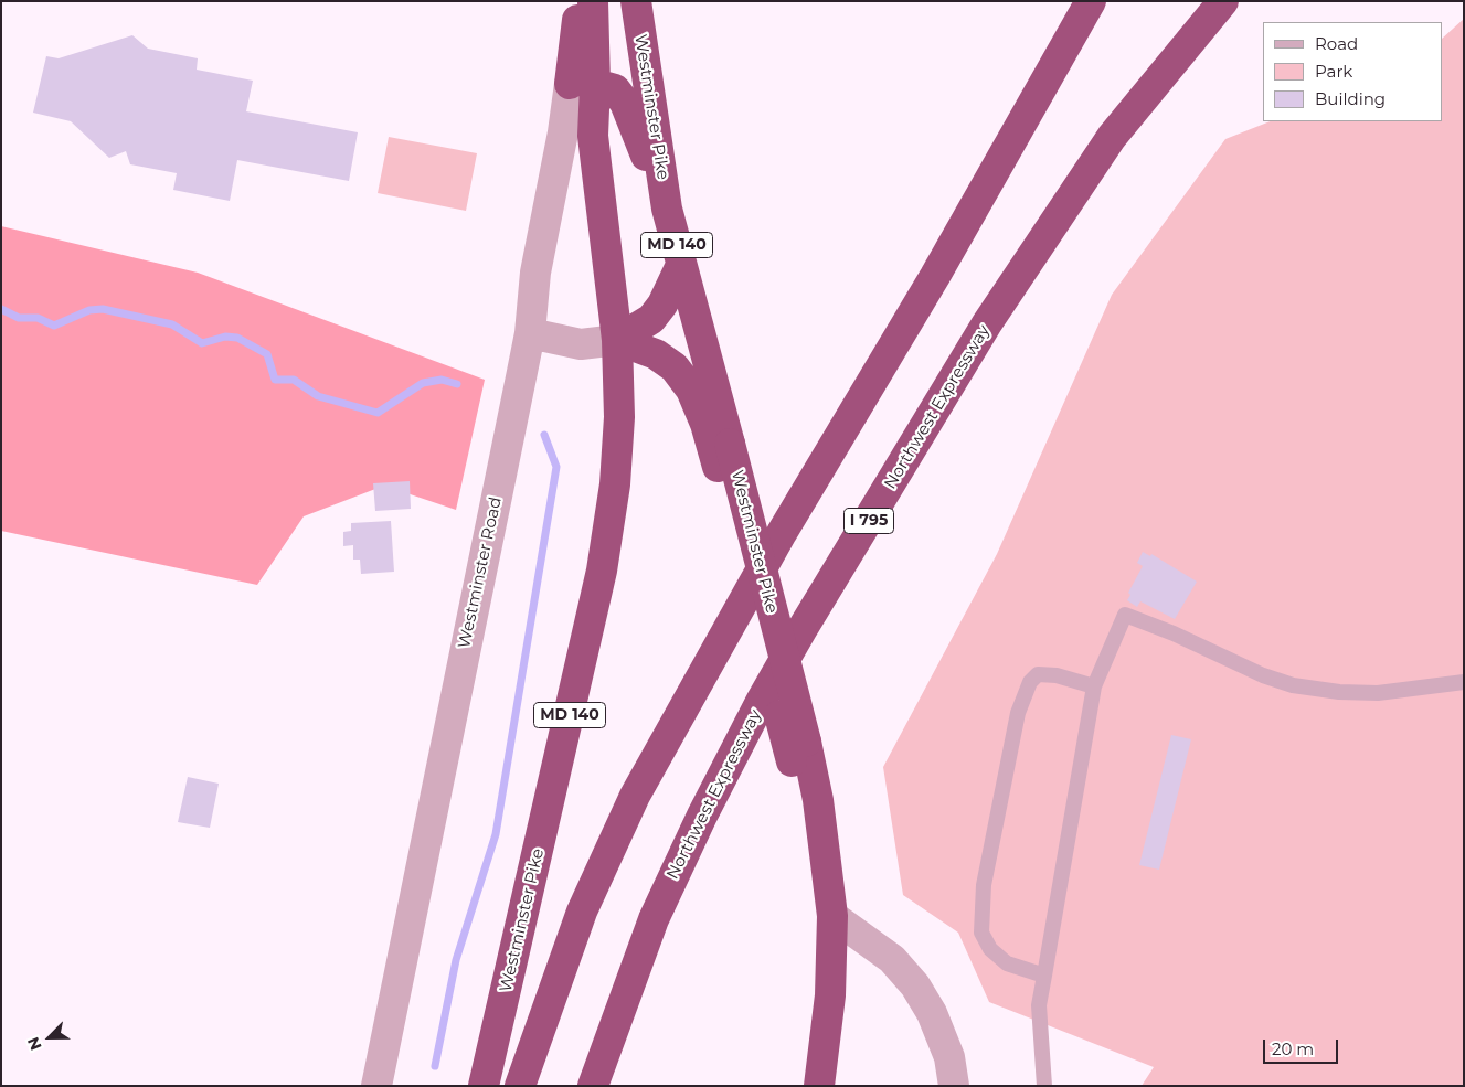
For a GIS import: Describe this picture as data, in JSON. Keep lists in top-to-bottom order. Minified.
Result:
{"streets":{"highway":["Westminster Pike","MD 140","Northwest Expressway","I 795"],"street":["Westminster Road"]},"crossings":[["Westminster Pike","Westminster Road"]],"legend":["Road","Park","Building"],"scale_bar":"20 m","north":"bottom left"}
